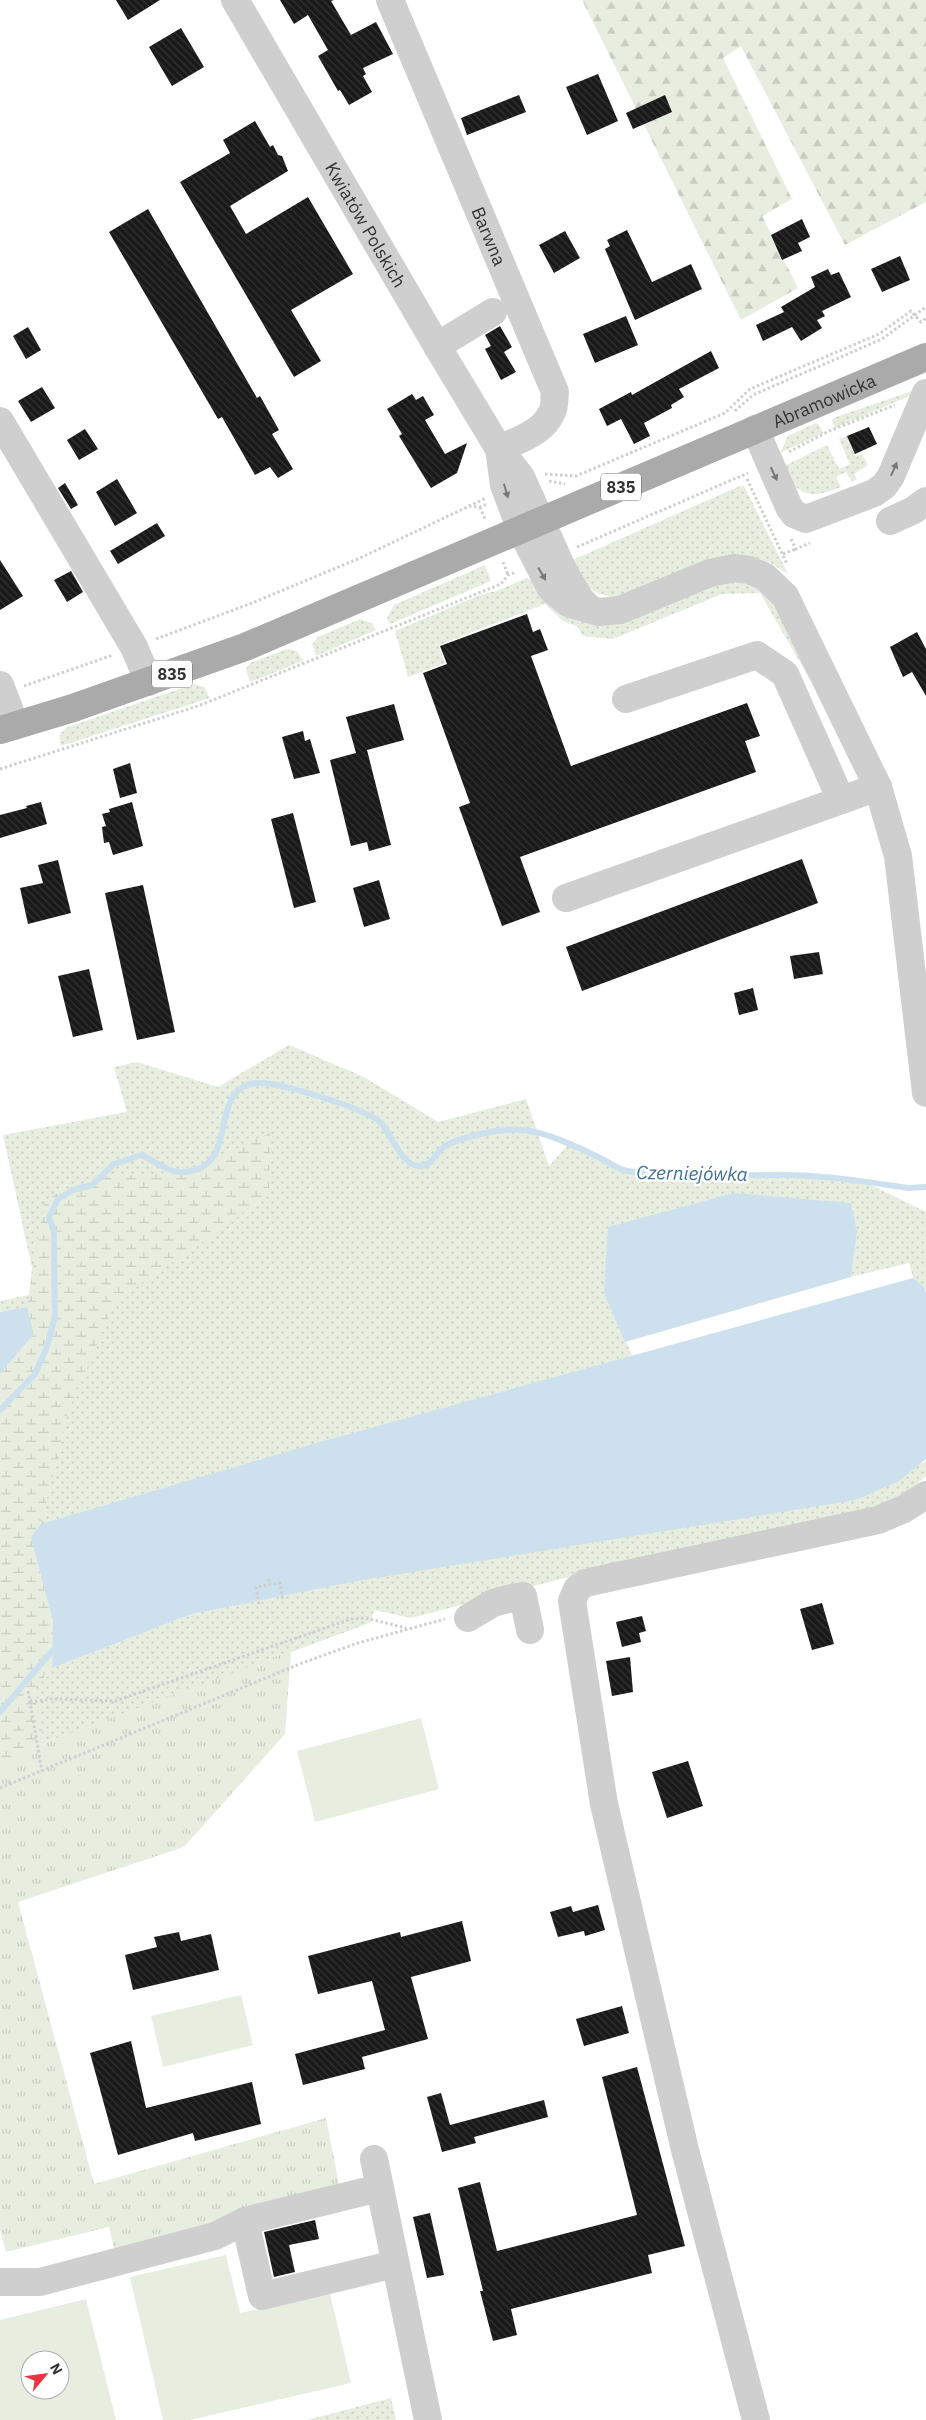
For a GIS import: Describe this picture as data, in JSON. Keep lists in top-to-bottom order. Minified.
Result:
{"streets":{"main road":["Abramowicka","835"],"street":["Kwiatów Polskich","Barwna"]},"crossings":[["Kwiatów Polskich","Barwna"],["Kwiatów Polskich","Abramowicka"],["Kwiatów Polskich","835"],["Abramowicka","835"]],"water":["Czerniejówka"],"north":"top right"}
